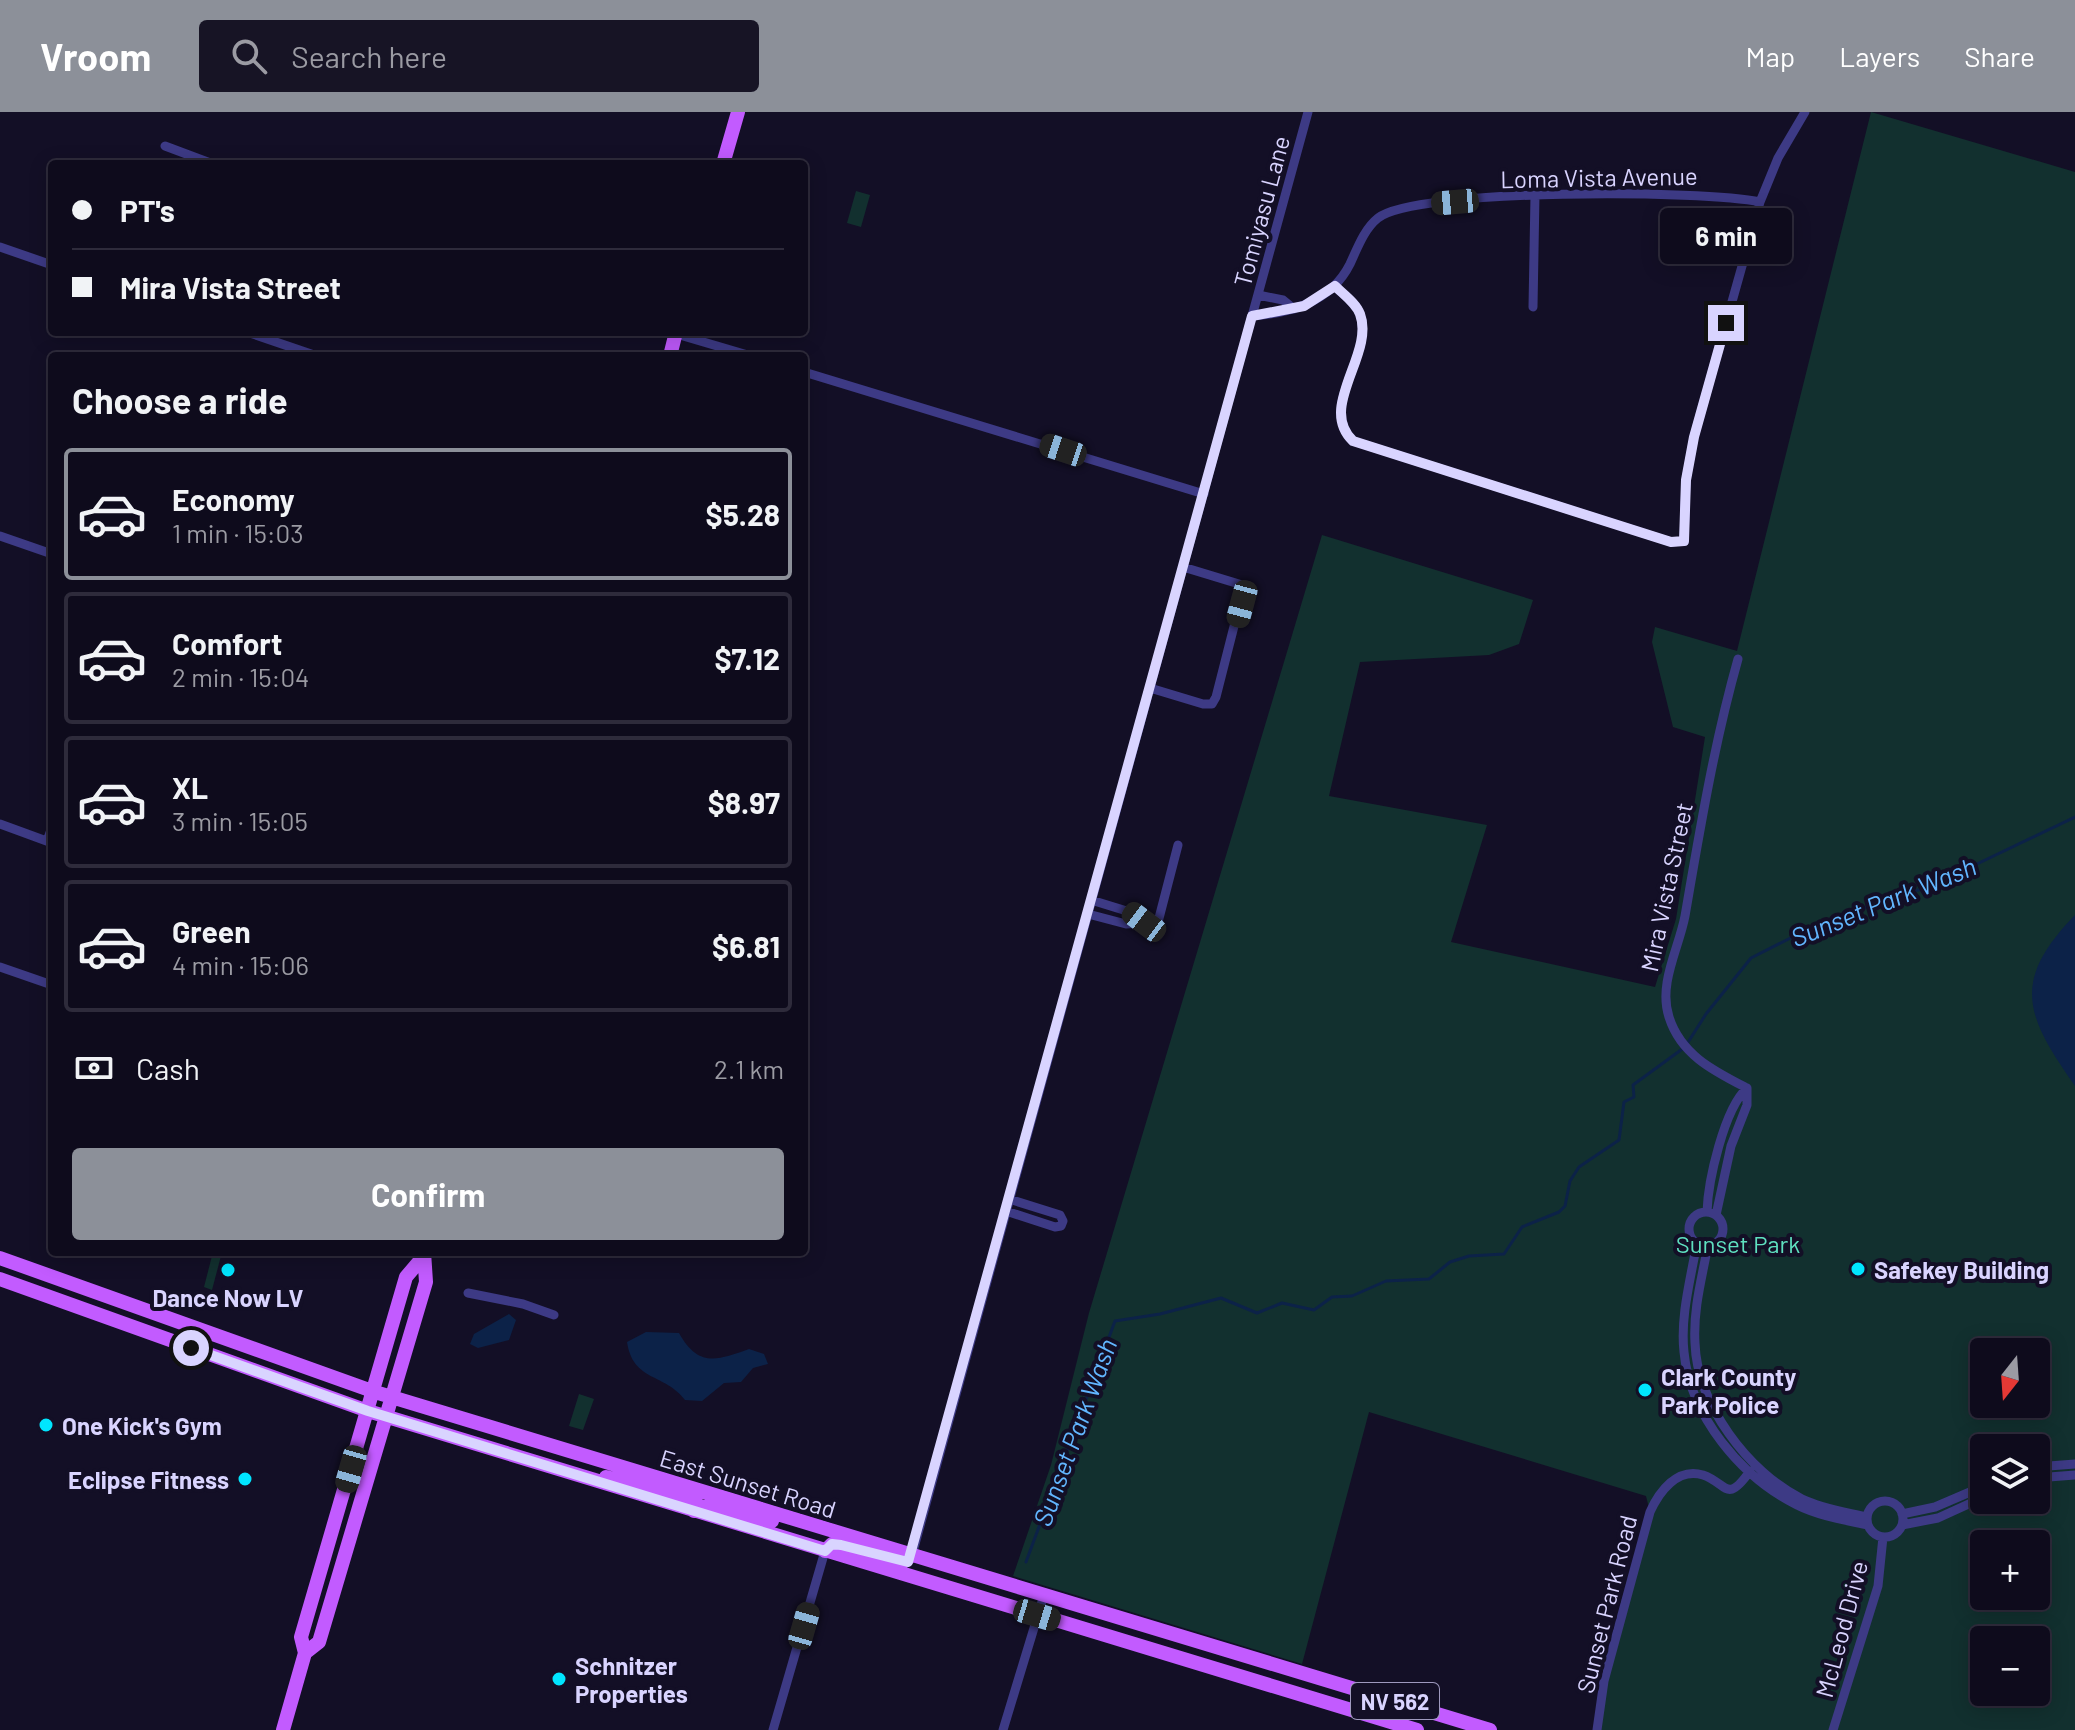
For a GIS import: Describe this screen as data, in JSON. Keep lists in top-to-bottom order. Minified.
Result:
{"streets":{"main road":["East Sunset Road","NV 562"],"street":["Loma Vista Avenue","Tomiyasu Lane","Mira Vista Street","Sunset Park Road","McLeod Drive"]},"crossings":[["Tomiyasu Lane","East Sunset Road"],["Mira Vista Street","Sunset Park Road"]],"water":["Sunset Park Wash"],"parks":["Sunset Park"],"places":["Safekey Building","Dance Now LV","Clark County Park Police","One Kick's Gym","Eclipse Fitness","Schnitzer Properties"],"north":"bottom","page":{"header":"Vroom","search":"Search here","nav":["Map","Layers","Share"],"banner":["PT's","Mira Vista Street"],"bubble":"6 min","heading":"Choose a ride","list":[{"name":"Economy","note":"1 min · 15:03","value":"$5.28"},{"name":"Comfort","note":"2 min · 15:04","value":"$7.12"},{"name":"XL","note":"3 min · 15:05","value":"$8.97"},{"name":"Green","note":"4 min · 15:06","value":"$6.81"}],"pay":["Cash","2.1 km"],"buttons":"Confirm","map_buttons":["+","−"]}}
